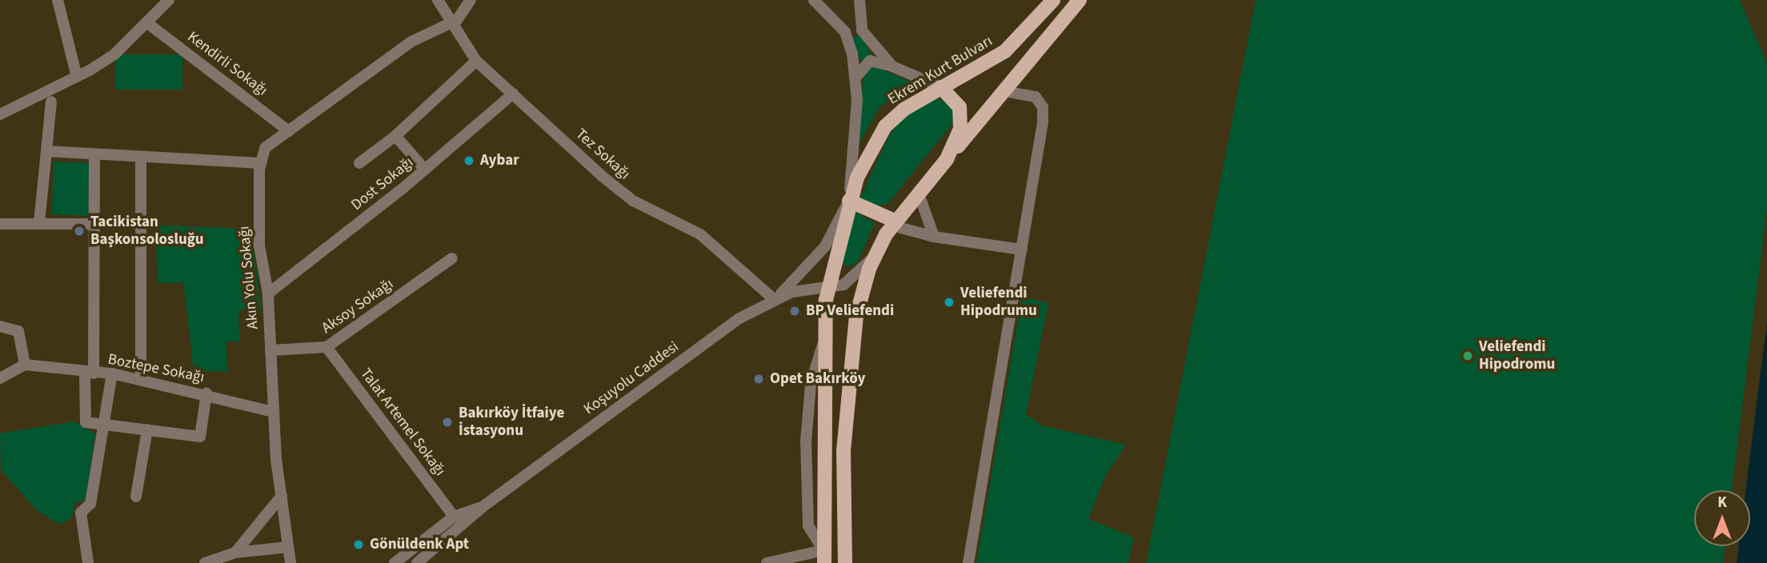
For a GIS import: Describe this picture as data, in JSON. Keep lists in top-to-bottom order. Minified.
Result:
{"streets":{"main road":["Ekrem Kurt Bulvarı"],"street":["Kendirli Sokağı","Tez Sokağı","Dost Sokağı","Akın Yolu Sokağı","Aksoy Sokağı","Boztepe Sokağı","Koşuyolu Caddesi","Talat Artemel Sokağı"]},"crossings":[["Tez Sokağı","Dost Sokağı"],["Tez Sokağı","Koşuyolu Caddesi"],["Dost Sokağı","Akın Yolu Sokağı"],["Akın Yolu Sokağı","Aksoy Sokağı"],["Akın Yolu Sokağı","Boztepe Sokağı"],["Aksoy Sokağı","Talat Artemel Sokağı"],["Koşuyolu Caddesi","Talat Artemel Sokağı"]],"places":["Aybar","Tacikistan Başkonsolosluğu","Veliefendi Hipodrumu","BP Veliefendi","Veliefendi Hipodromu","Opet Bakırköy","Bakırköy İtfaiye İstasyonu","Gönüldenk Apt"],"north":"top"}
